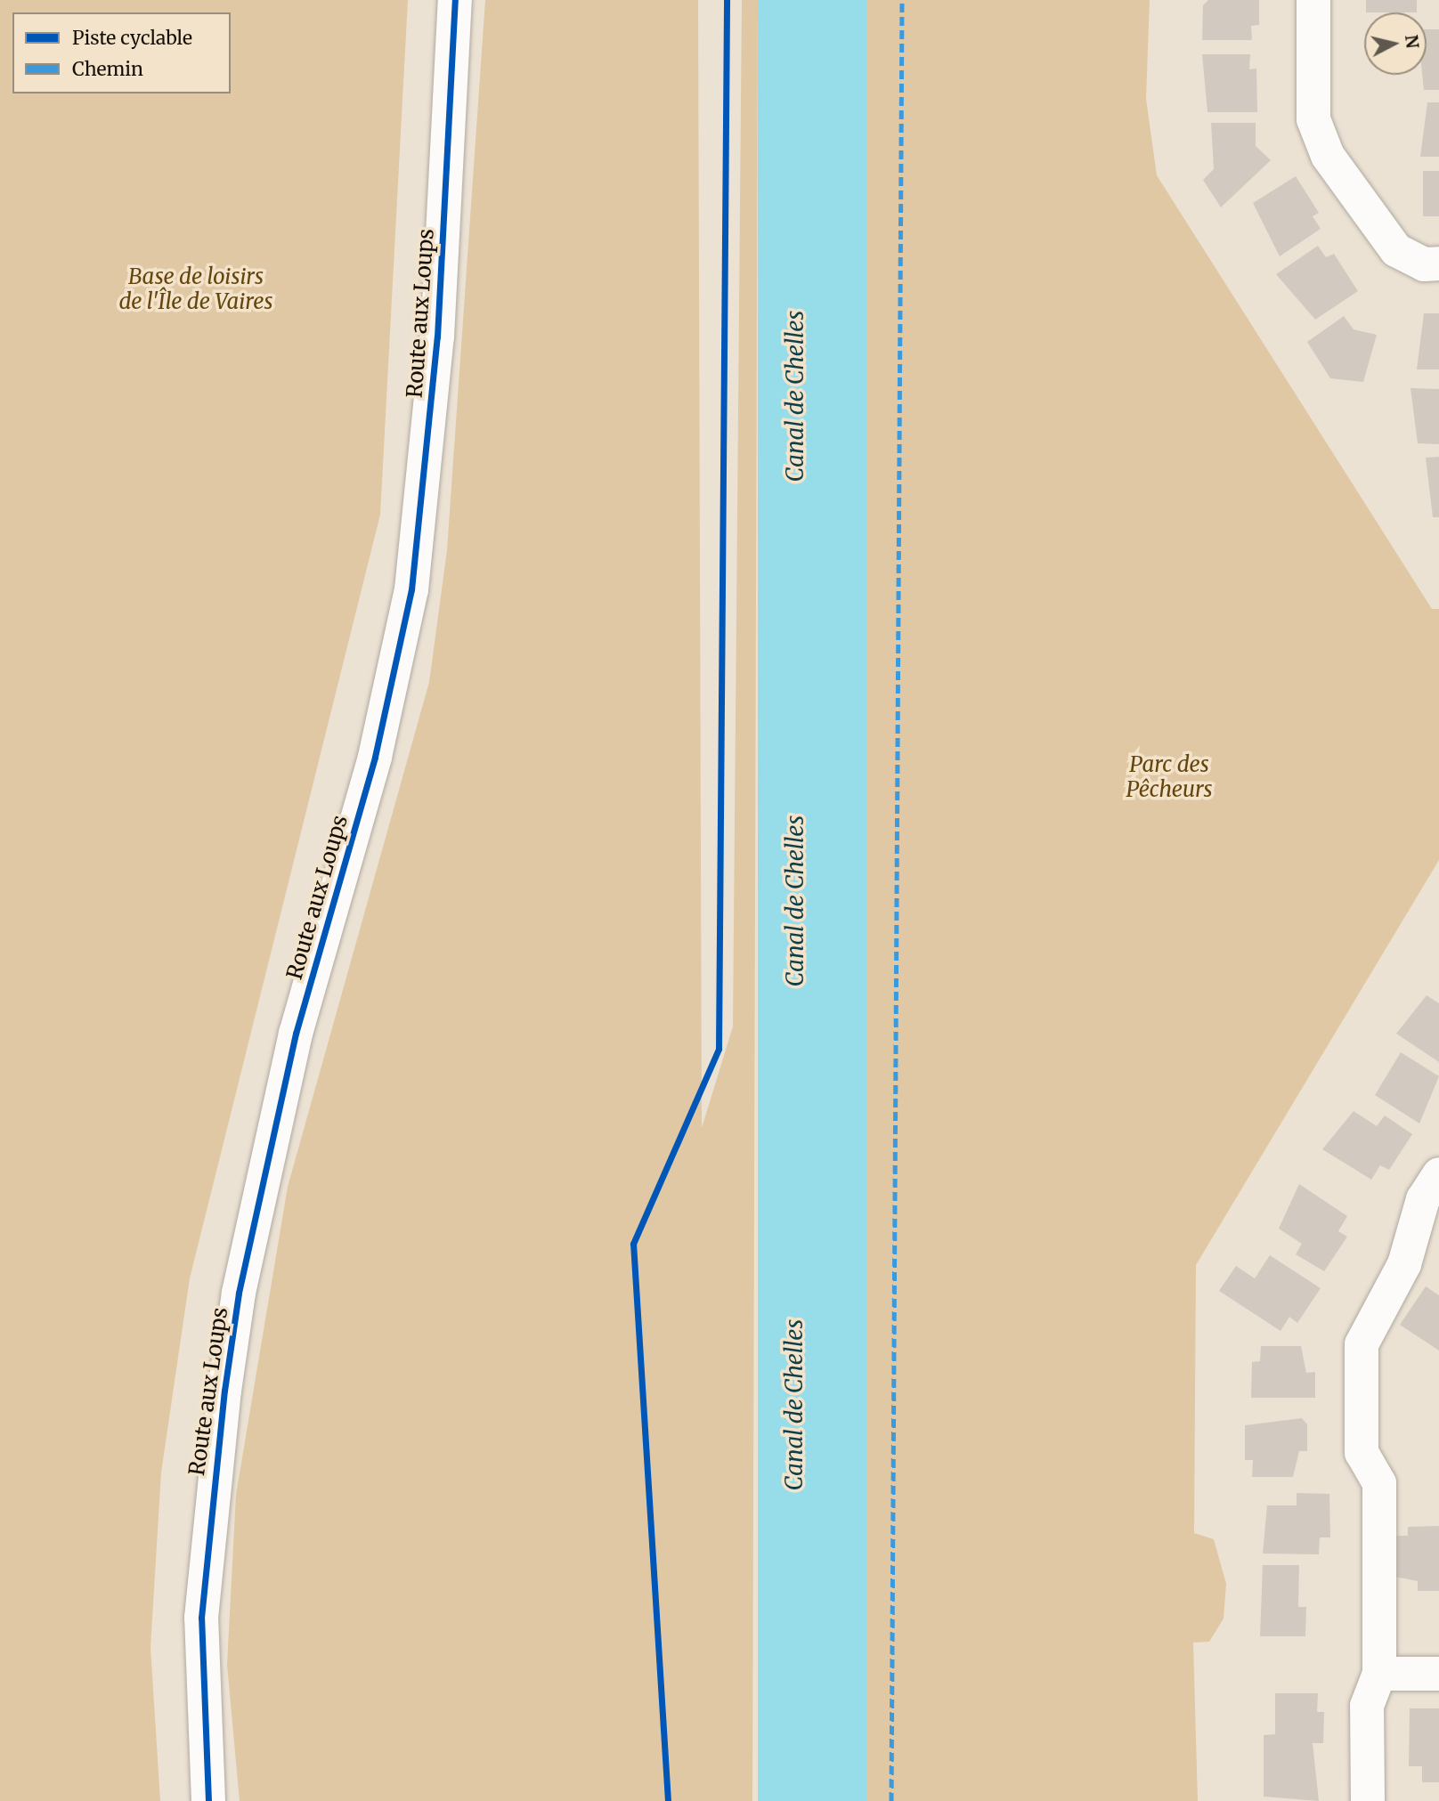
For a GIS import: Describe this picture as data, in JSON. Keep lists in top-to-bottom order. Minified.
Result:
{"streets":{"street":["Route aux Loups"]},"water":["Canal de Chelles"],"parks":["Base de loisirs de l'Île de Vaires","Parc des Pêcheurs"],"legend":["Piste cyclable","Chemin"],"north":"right"}
